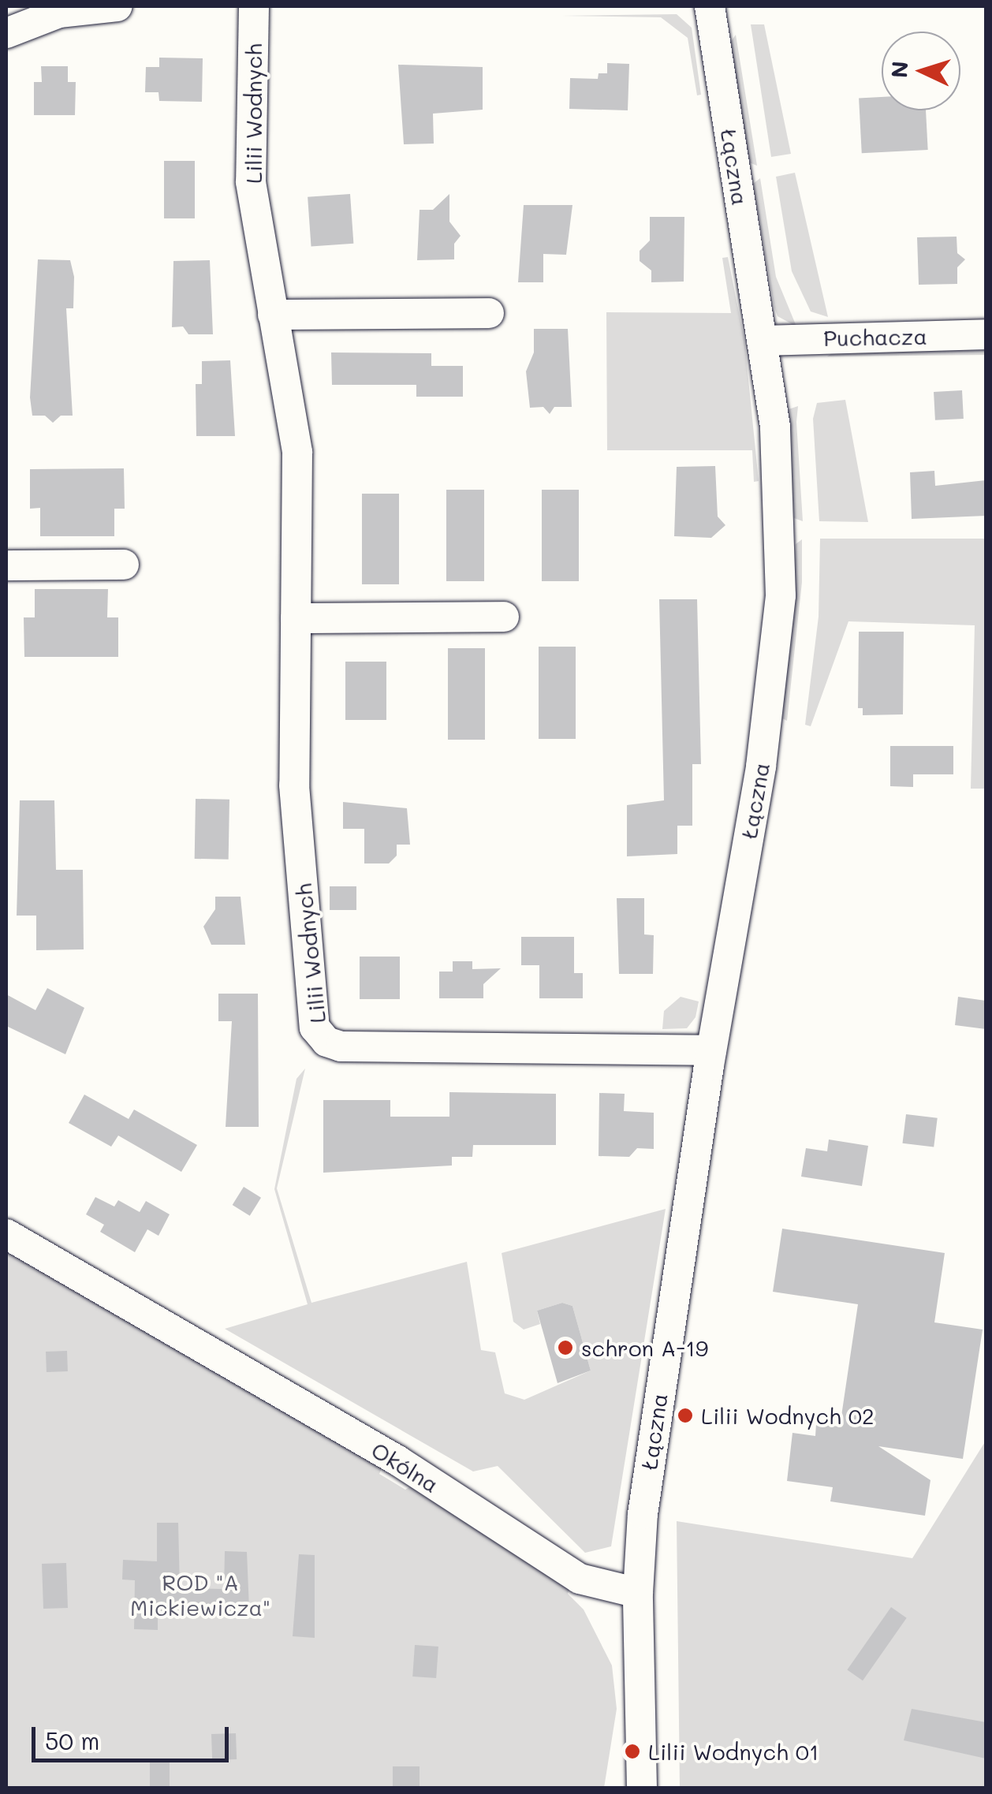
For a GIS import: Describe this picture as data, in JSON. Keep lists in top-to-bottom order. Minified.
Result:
{"streets":{"street":["Lilii Wodnych","Łączna","Puchacza","Okólna"]},"crossings":[["Lilii Wodnych","Łączna"],["Łączna","Puchacza"],["Łączna","Okólna"]],"parks":["ROD \"A Mickiewicza\""],"places":["schron A-19","Lilii Wodnych 02","Lilii Wodnych 01"],"scale_bar":"50 m","north":"left"}
